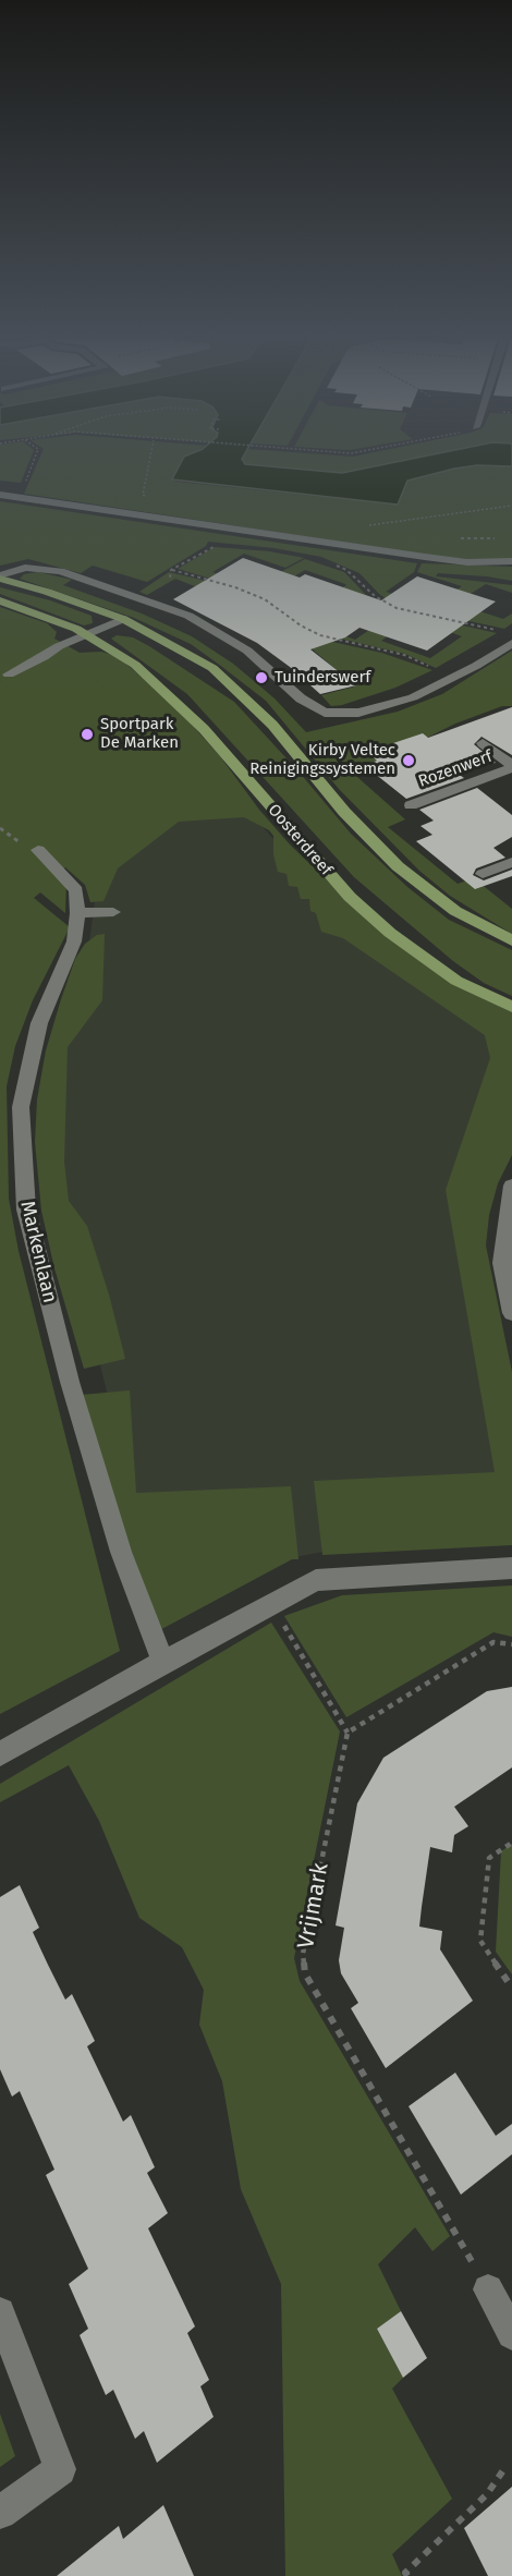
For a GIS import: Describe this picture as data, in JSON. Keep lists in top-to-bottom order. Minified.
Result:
{"streets":{"main road":["Oosterdreef"],"street":["Rozenwerf","Markenlaan"],"path":["Vrijmark"]},"places":["Tuinderswerf","Sportpark De Marken","Kirby Veltec Reinigingssystemen"]}
